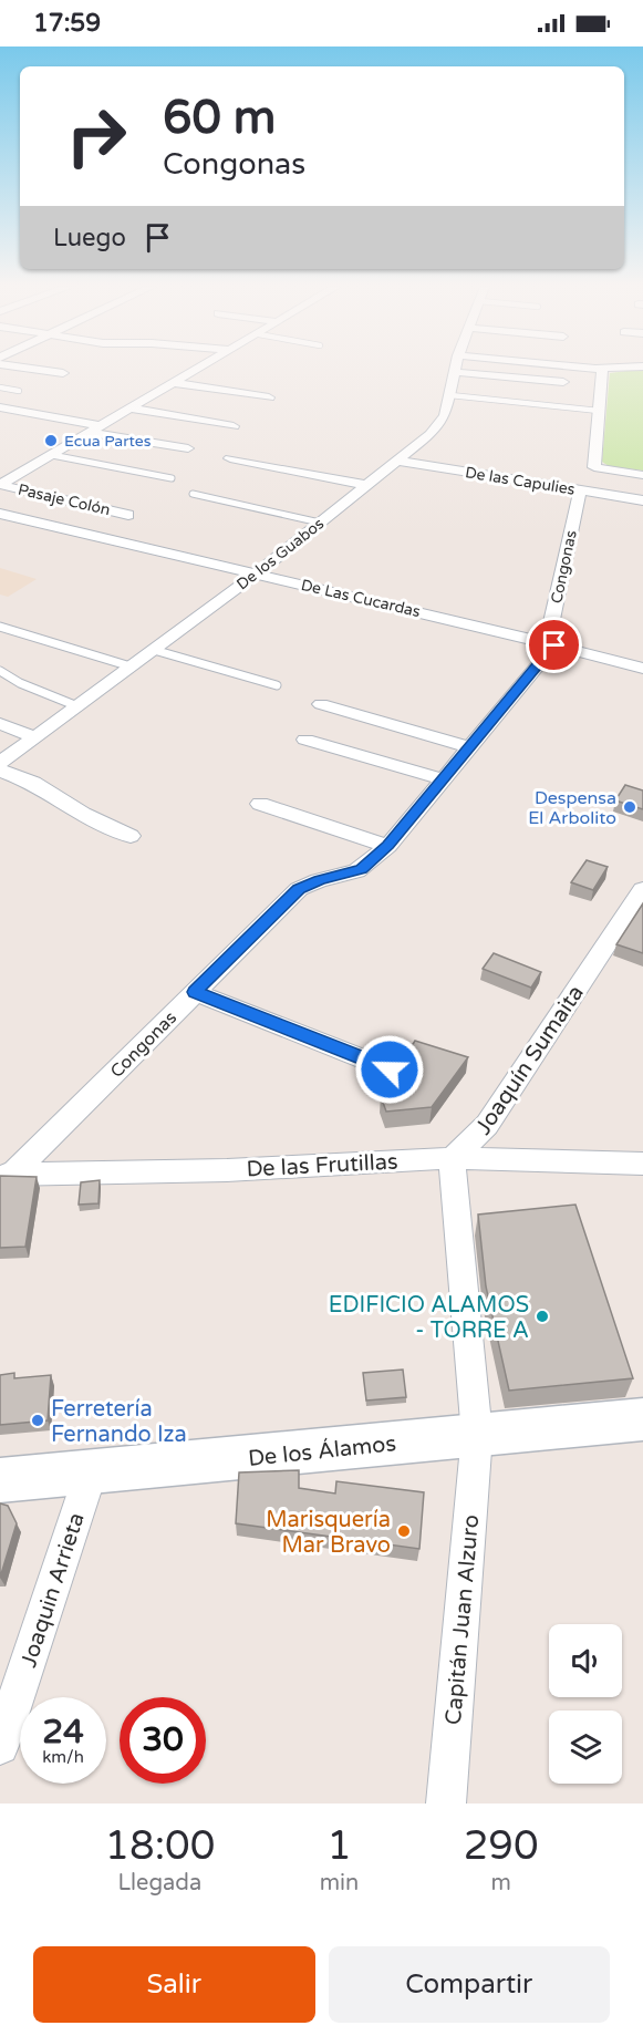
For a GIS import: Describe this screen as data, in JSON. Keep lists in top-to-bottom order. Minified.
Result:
{"streets":{"street":["De las Capulies","Pasaje Colón","De los Guabos","Congonas","De Las Cucardas","Joaquín Sumaita","De las Frutillas","De los Álamos","Joaquin Arrieta","Capitán Juan Alzuro"]},"crossings":[["De las Capulies","De los Guabos"],["De las Capulies","Congonas"],["De los Guabos","De Las Cucardas"],["Congonas","De Las Cucardas"],["Congonas","De las Frutillas"],["Joaquín Sumaita","De las Frutillas"],["De los Álamos","Joaquin Arrieta"],["De los Álamos","Capitán Juan Alzuro"]],"places":["Ecua Partes","Despensa El Arbolito","EDIFICIO ALAMOS - TORRE A","Ferretería Fernando Iza","Marisquería Mar Bravo"],"page":{"status":"17:59","turn":["60 m","Congonas"],"then":"Luego","speed":"24 km/h","limit":"30","eta":["18:00","Llegada","1","min","290","m"],"buttons":["Salir","Compartir"]}}
